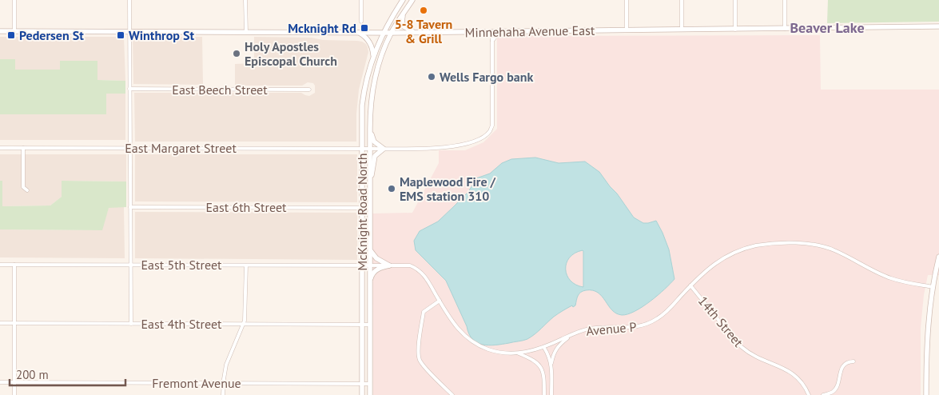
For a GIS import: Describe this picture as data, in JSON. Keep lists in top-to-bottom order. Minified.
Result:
{"streets":{"main road":["Minnehaha Avenue East","McKnight Road North"],"street":["East Beech Street","East Margaret Street","East 6th Street","East 5th Street","14th Street","East 4th Street","Avenue P","Fremont Avenue"]},"crossings":[["Minnehaha Avenue East","East Margaret Street"],["Minnehaha Avenue East","McKnight Road North"],["East Margaret Street","McKnight Road North"],["East 6th Street","McKnight Road North"],["McKnight Road North","East 5th Street"],["McKnight Road North","East 4th Street"],["McKnight Road North","Avenue P"],["McKnight Road North","Fremont Avenue"],["East 5th Street","Avenue P"],["14th Street","Avenue P"]],"districts":["Beaver Lake"],"places":{"other":["5-8 Tavern & Grill","Holy Apostles Episcopal Church","Wells Fargo bank","Maplewood Fire / EMS station 310"],"transit":["Mcknight Rd","Pedersen St","Winthrop St"]},"scale_bar":"200 m"}
